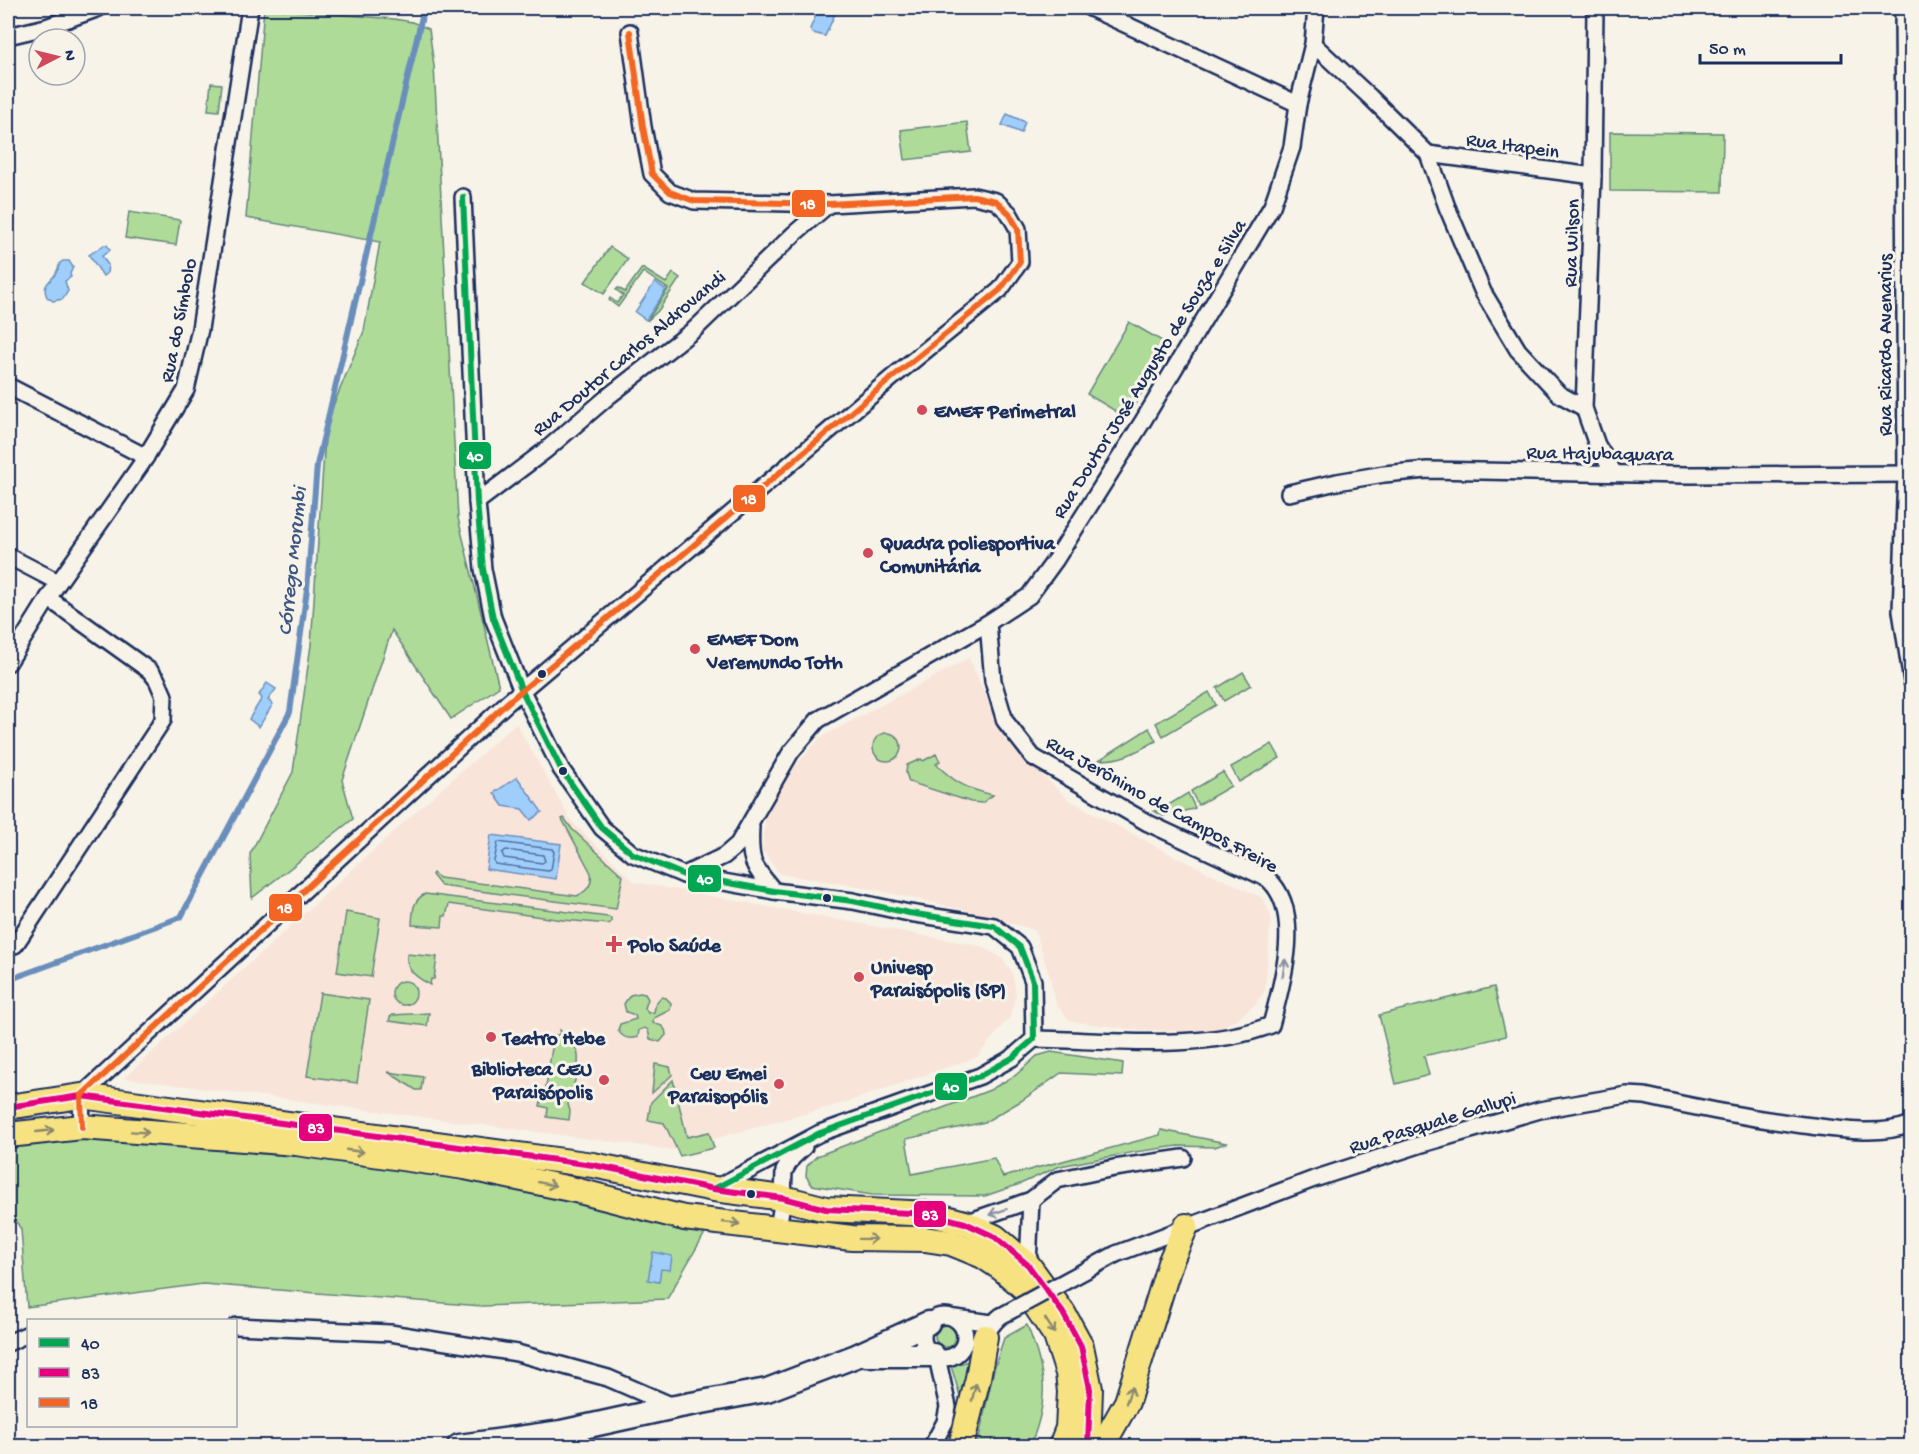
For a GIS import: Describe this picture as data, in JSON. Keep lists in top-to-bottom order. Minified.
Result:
{"streets":{"street":["Rua Itapein","Rua Wilson","Rua do Símbolo","Rua Ricardo Avenarius","Rua Doutor Carlos Aldrovandi","Rua Doutor José Augusto de Souza e Silva","Rua Itajubaquara","Rua Jerônimo de Campos Freire","Rua Pasquale Gallupi"]},"crossings":[["Rua Itapein","Rua Wilson"],["Rua Wilson","Rua Itajubaquara"],["Rua Ricardo Avenarius","Rua Itajubaquara"],["Rua Doutor José Augusto de Souza e Silva","Rua Jerônimo de Campos Freire"]],"water":["Córrego Morumbi"],"places":{"other":["EMEF Perimetral","Quadra poliesportiva Comunitária","EMEF Dom Veremundo Toth","Univesp Paraisópolis (SP)","Teatro Hebe","Biblioteca CEU Paraisópolis","Ceu Emei Paraisopólis"],"health":["Polo Saúde"]},"lines":["transit line 18","transit line 40","transit line 83"],"legend":["40","83","18"],"scale_bar":"50 m","north":"right"}
